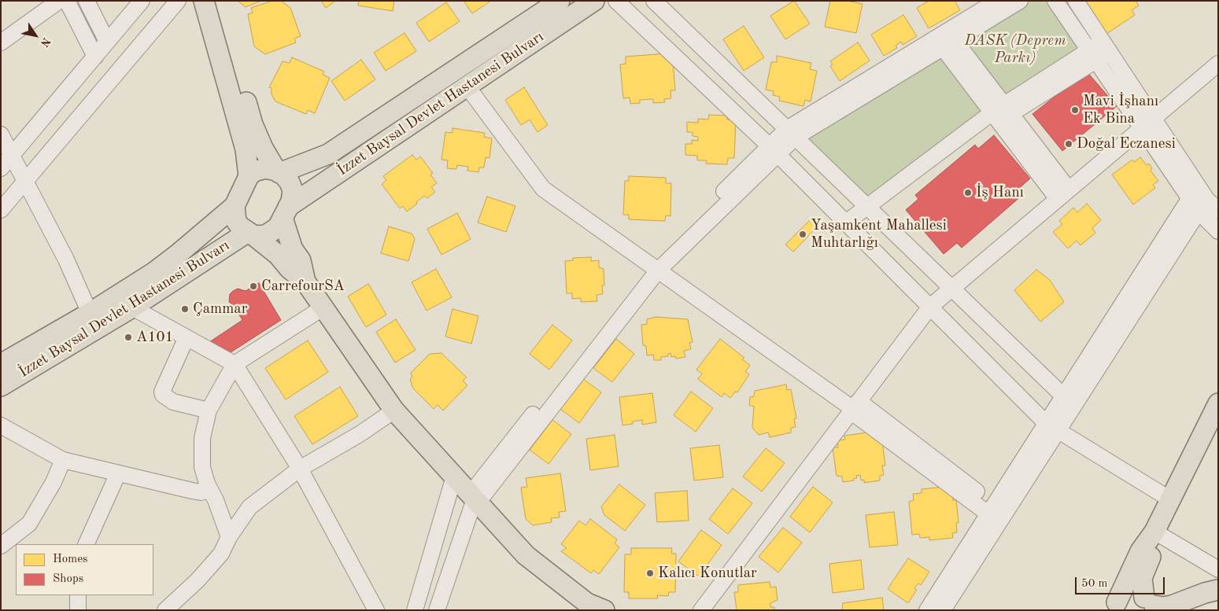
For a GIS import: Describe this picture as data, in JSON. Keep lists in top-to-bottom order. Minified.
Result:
{"streets":{"main road":["İzzet Baysal Devlet Hastanesi Bulvarı"]},"parks":["DASK (Deprem Parkı)"],"places":["Mavi İşhanı Ek Bina","Doğal Eczanesi","İş Hanı","Yaşamkent Mahallesi Muhtarlığı","CarrefourSA","Çammar","A101","Kalıcı Konutlar"],"legend":["Homes","Shops"],"scale_bar":"50 m","north":"bottom right"}
